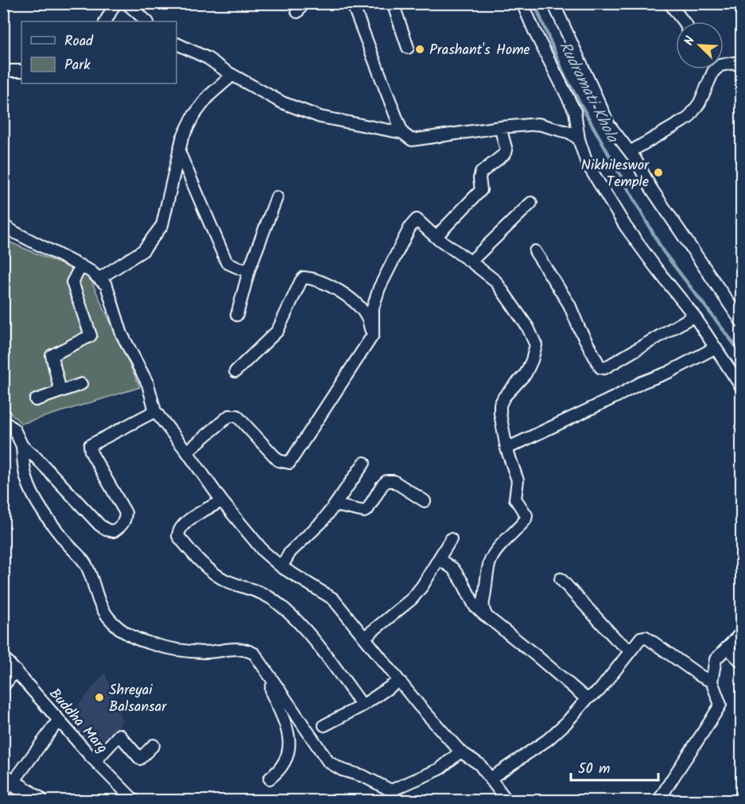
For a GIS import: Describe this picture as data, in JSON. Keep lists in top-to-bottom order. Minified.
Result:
{"streets":{"street":["Buddha Marg"]},"water":["Rudramati Khola"],"places":["Prashant's Home","Nikhileswor Temple","Shreyai Balsansar"],"legend":["Road","Park"],"scale_bar":"50 m","north":"top left"}
